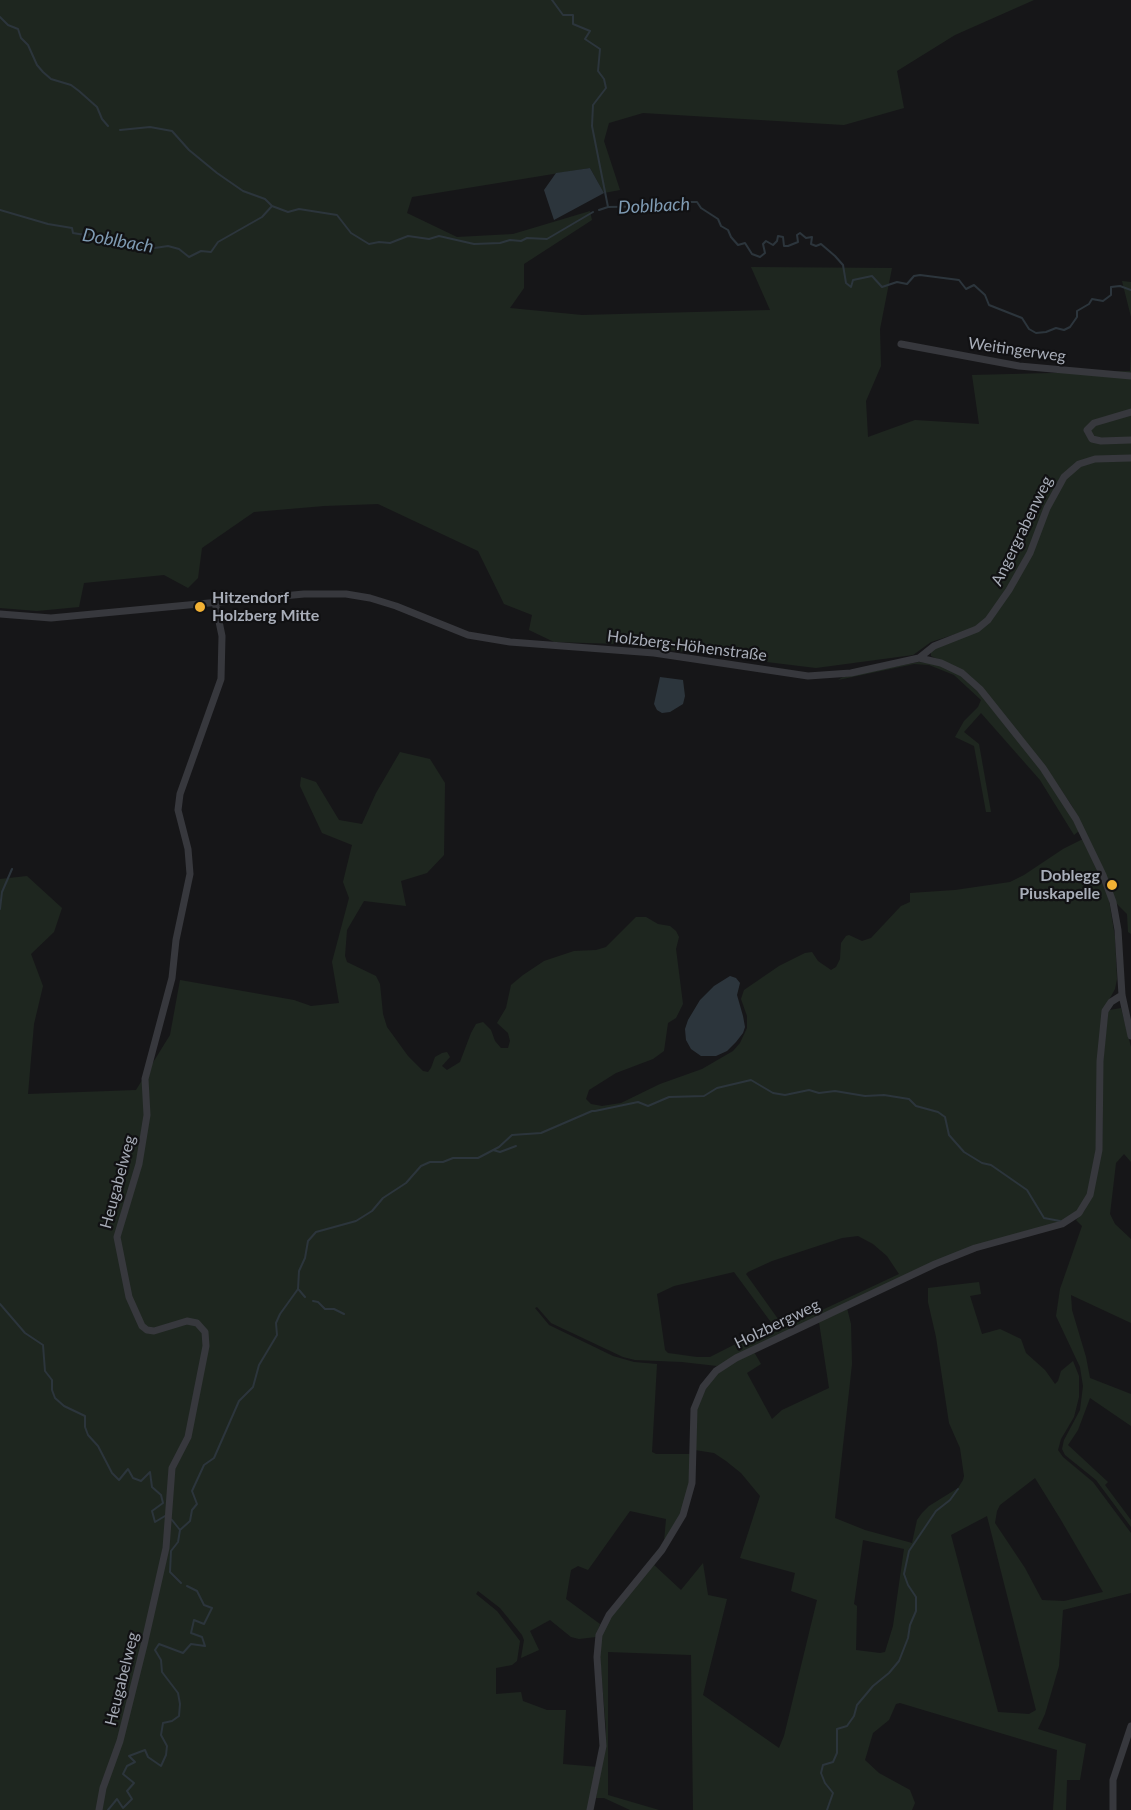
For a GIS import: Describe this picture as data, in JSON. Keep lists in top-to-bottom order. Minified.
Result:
{"streets":{"street":["Weitingerweg","Angergrabenweg","Holzberg-Höhenstraße","Heugabelweg","Holzbergweg"]},"crossings":[["Angergrabenweg","Holzberg-Höhenstraße"],["Holzberg-Höhenstraße","Heugabelweg"],["Holzberg-Höhenstraße","Holzbergweg"]],"water":["Doblbach"],"places":["Hitzendorf Holzberg Mitte","Doblegg Piuskapelle"]}
